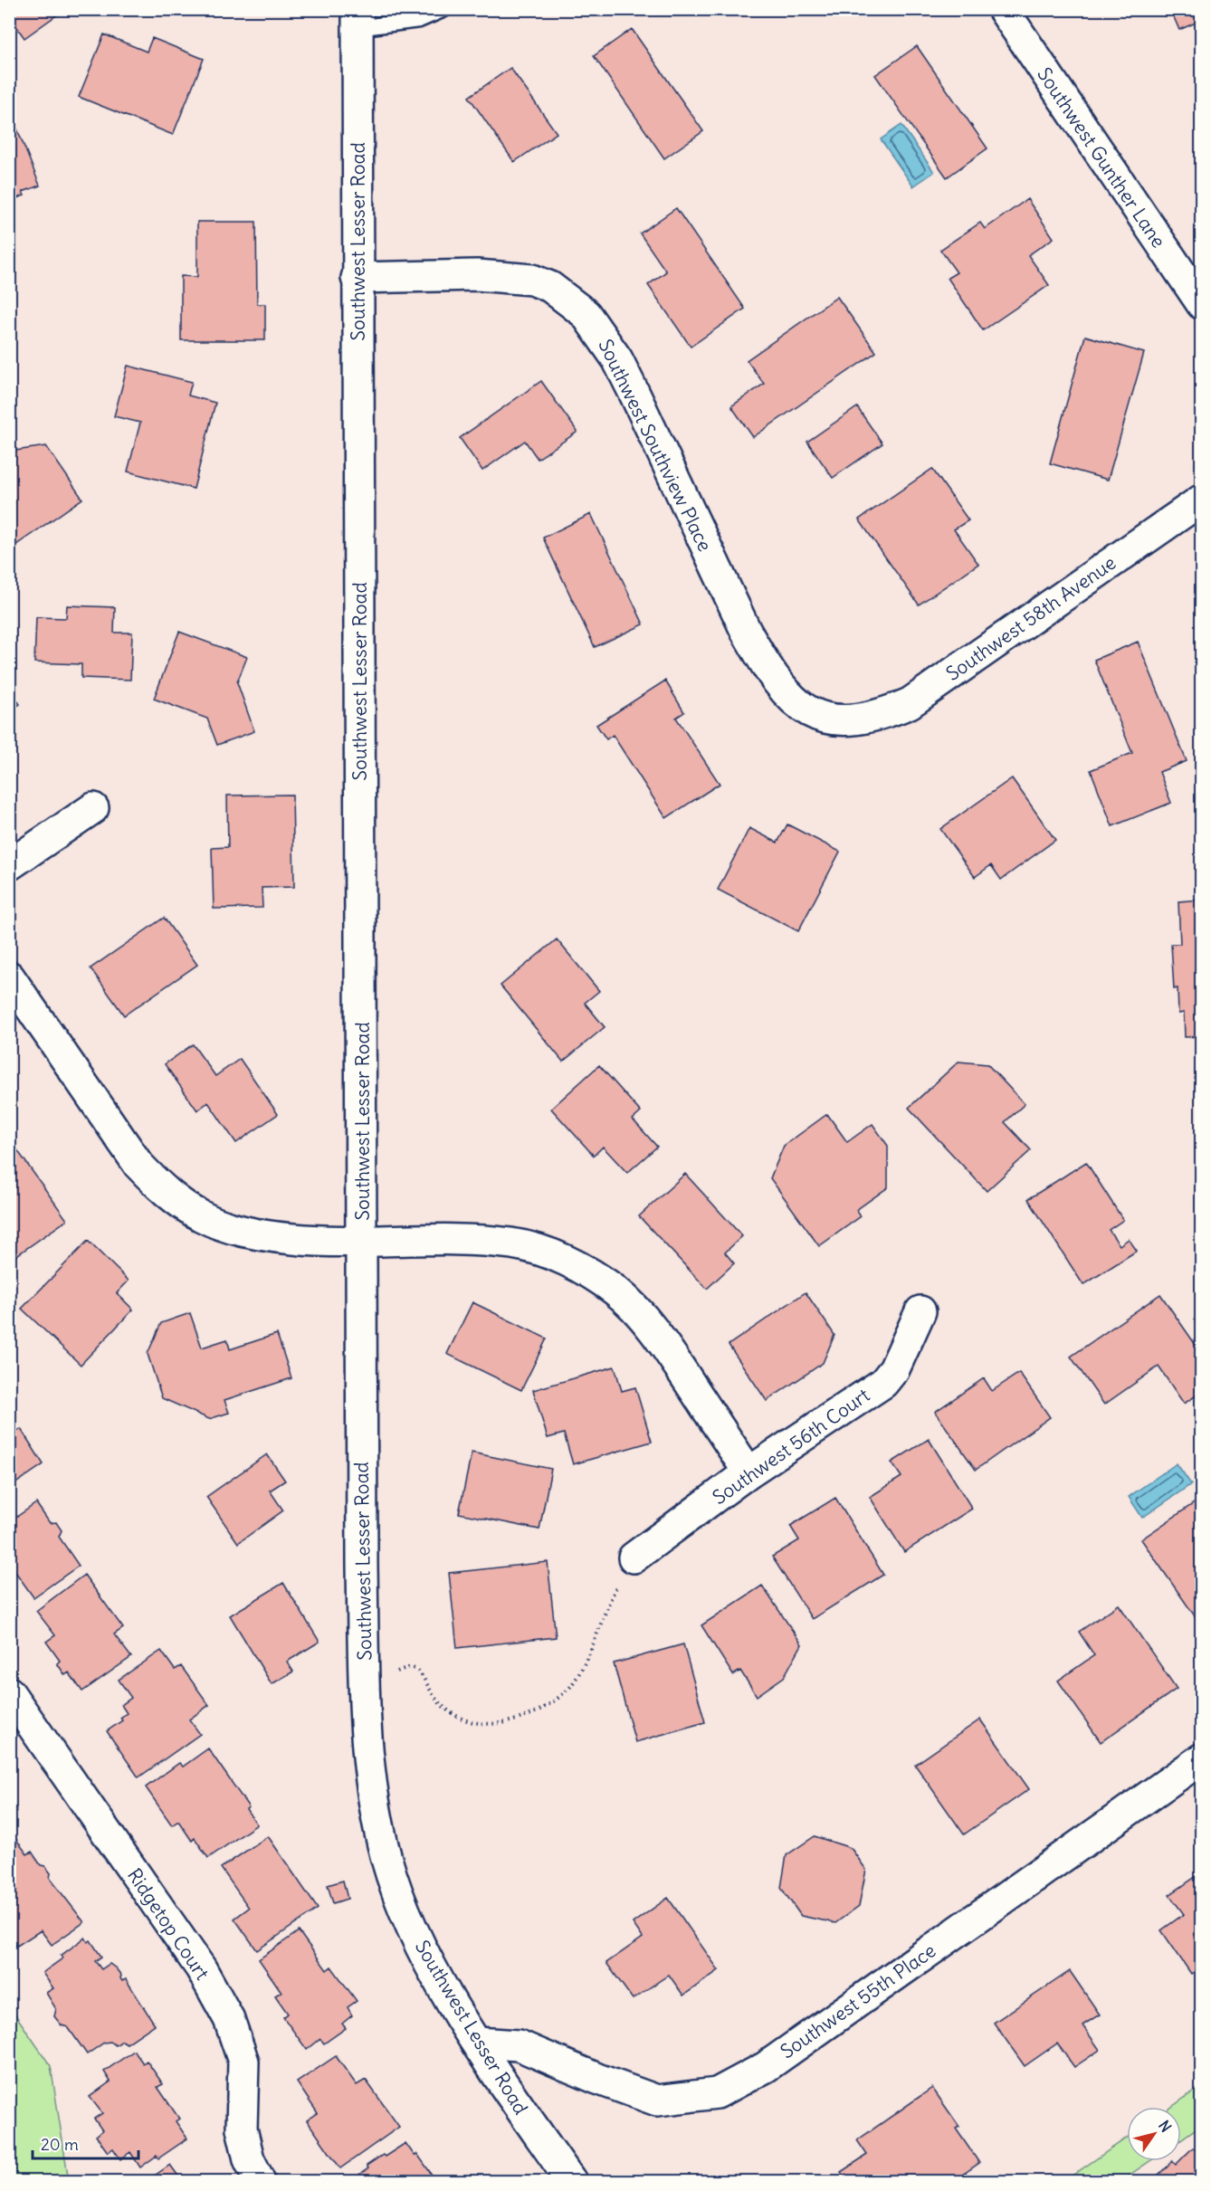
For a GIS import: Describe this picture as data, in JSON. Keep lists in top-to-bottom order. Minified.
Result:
{"streets":{"street":["Southwest Gunther Lane","Southwest Lesser Road","Southwest Southview Place","Southwest 58th Avenue","Southwest 56th Court","Ridgetop Court","Southwest 55th Place"]},"crossings":[["Southwest Lesser Road","Southwest Southview Place"],["Southwest Lesser Road","Southwest 55th Place"],["Southwest Southview Place","Southwest 58th Avenue"]],"scale_bar":"20 m","north":"top right"}
